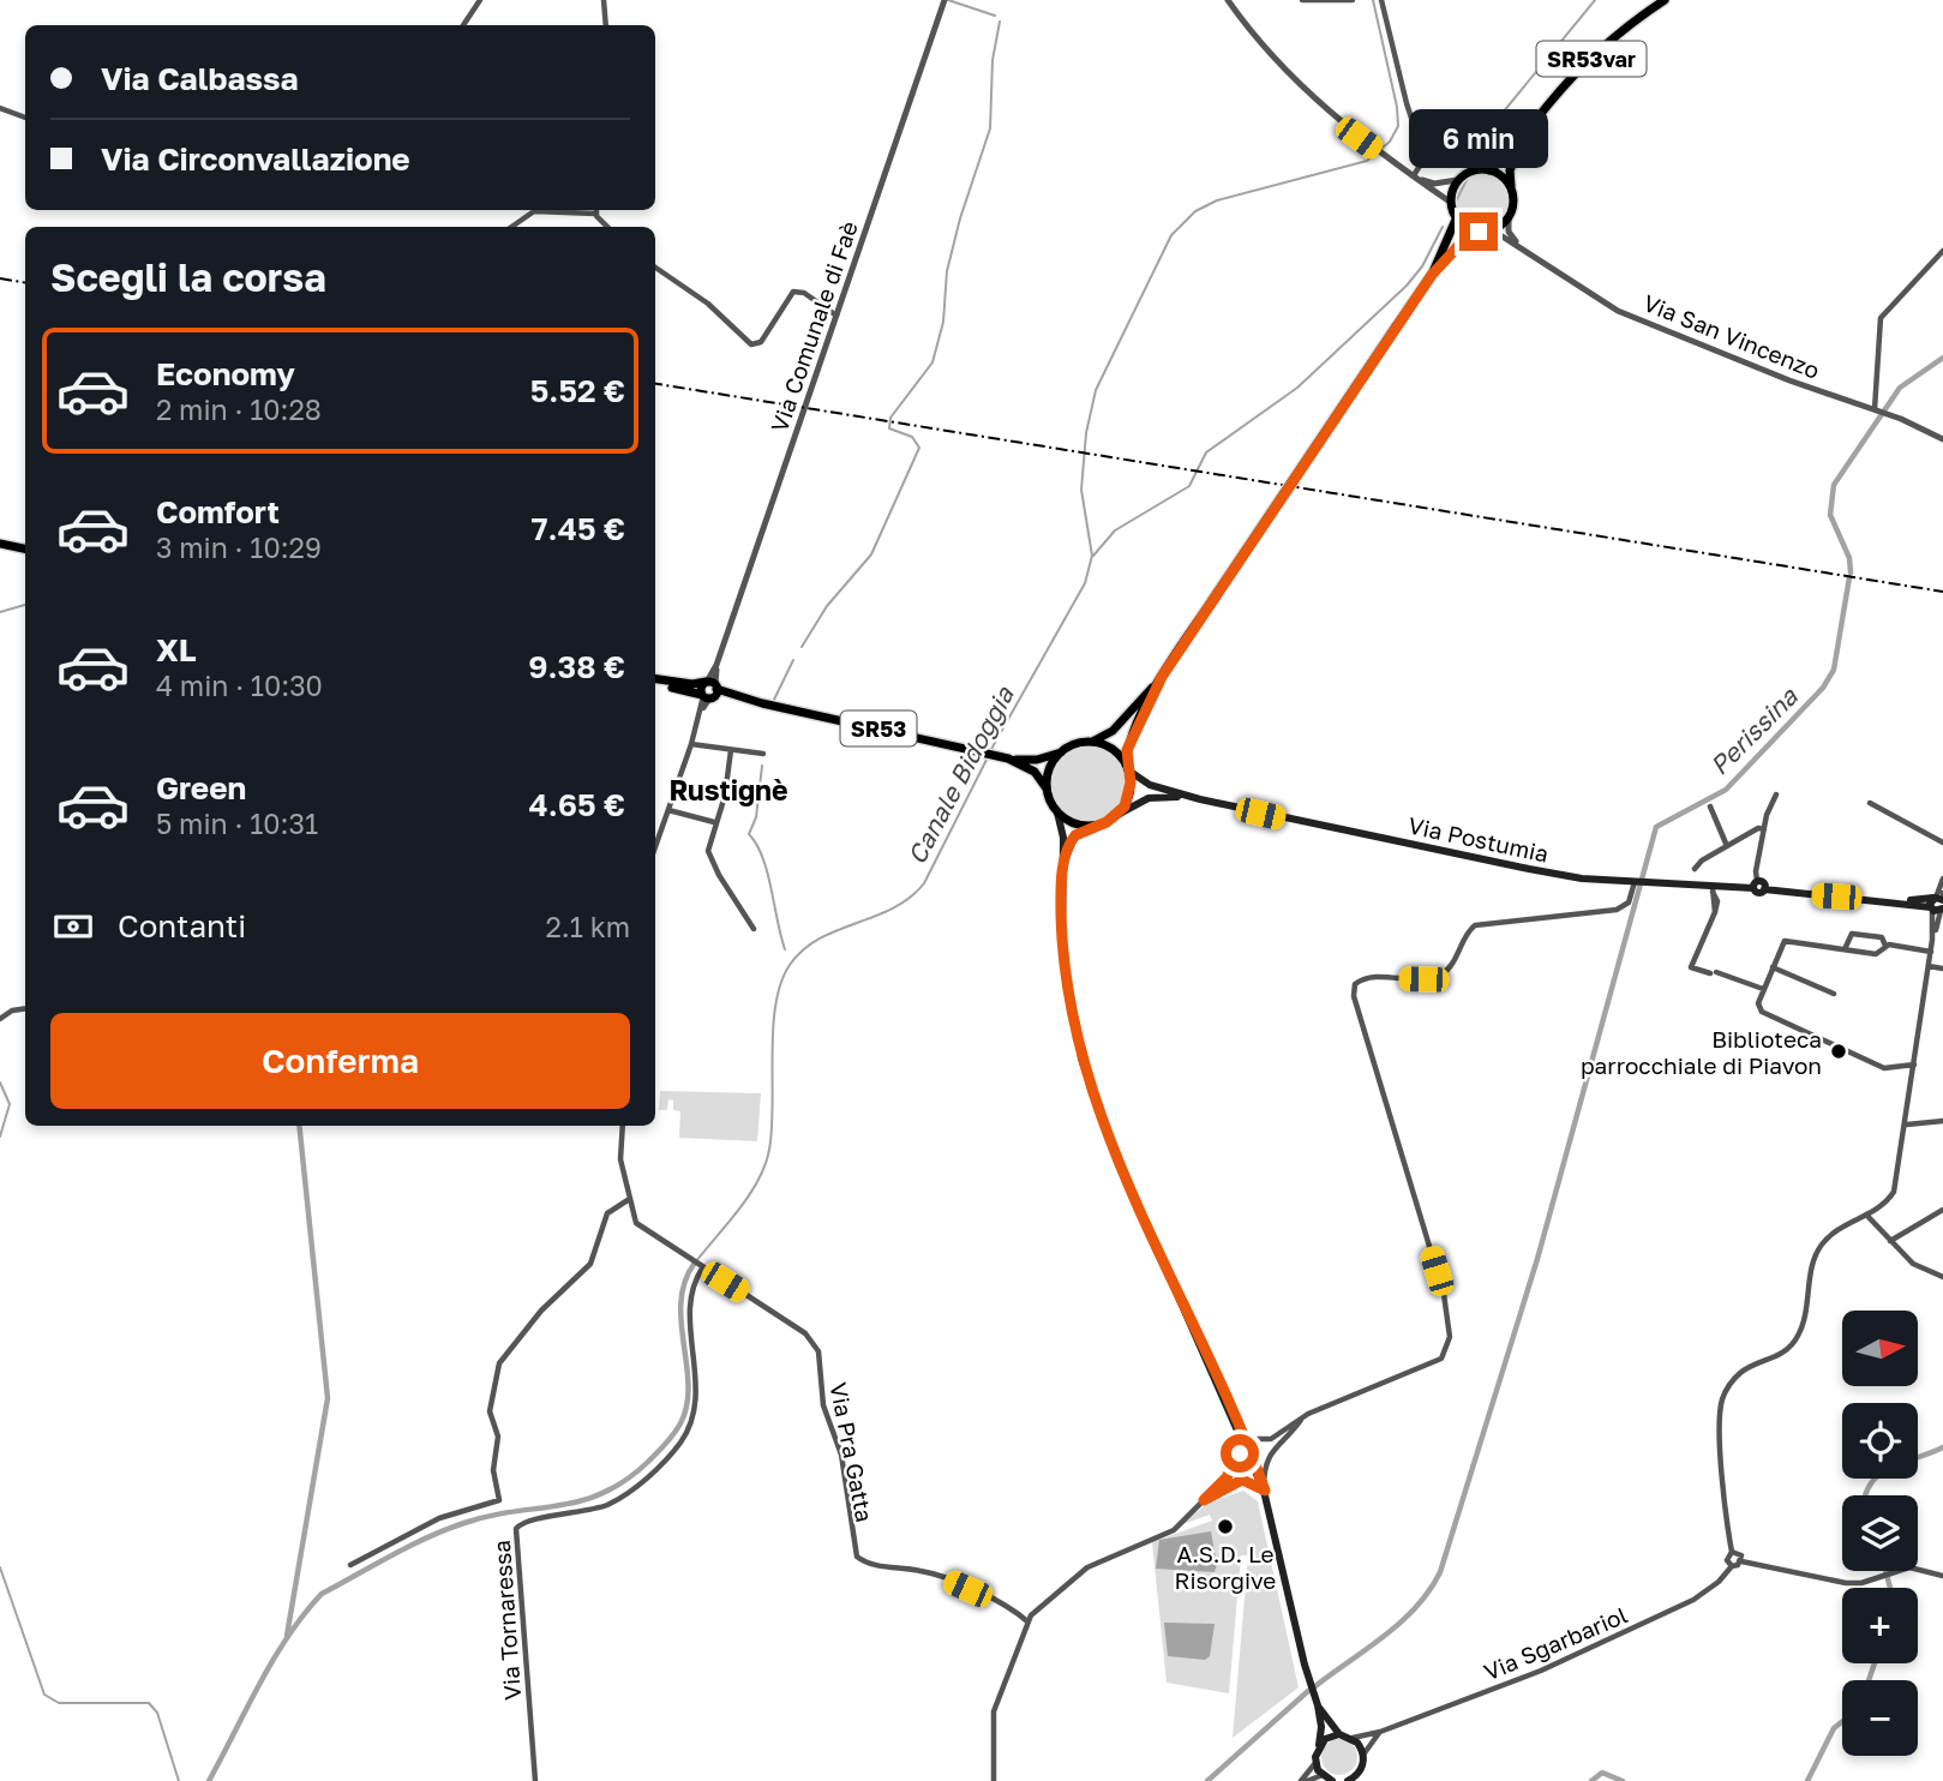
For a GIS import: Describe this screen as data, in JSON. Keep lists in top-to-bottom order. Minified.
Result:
{"streets":{"main road":["SR53var","SR53","Via Postumia"],"street":["Via Comunale di Faè","Via San Vincenzo","Via Pra Gatta","Via Tornaressa","Via Sgarbariol"]},"crossings":[["SR53var","Via San Vincenzo"],["Via Comunale di Faè","SR53"],["SR53","Via Postumia"],["Via Pra Gatta","Via Tornaressa"]],"districts":["Rustignè"],"water":["Perissina","Canale Bidoggia"],"places":["Biblioteca parrocchiale di Piavon","A.S.D. Le Risorgive"],"north":"right","page":{"banner":["Via Calbassa","Via Circonvallazione"],"bubble":"6 min","heading":"Scegli la corsa","list":[{"name":"Economy","note":"2 min · 10:28","value":"5.52 €"},{"name":"Comfort","note":"3 min · 10:29","value":"7.45 €"},{"name":"XL","note":"4 min · 10:30","value":"9.38 €"},{"name":"Green","note":"5 min · 10:31","value":"4.65 €"}],"pay":["Contanti","2.1 km"],"buttons":"Conferma","map_buttons":["+","−"]}}
